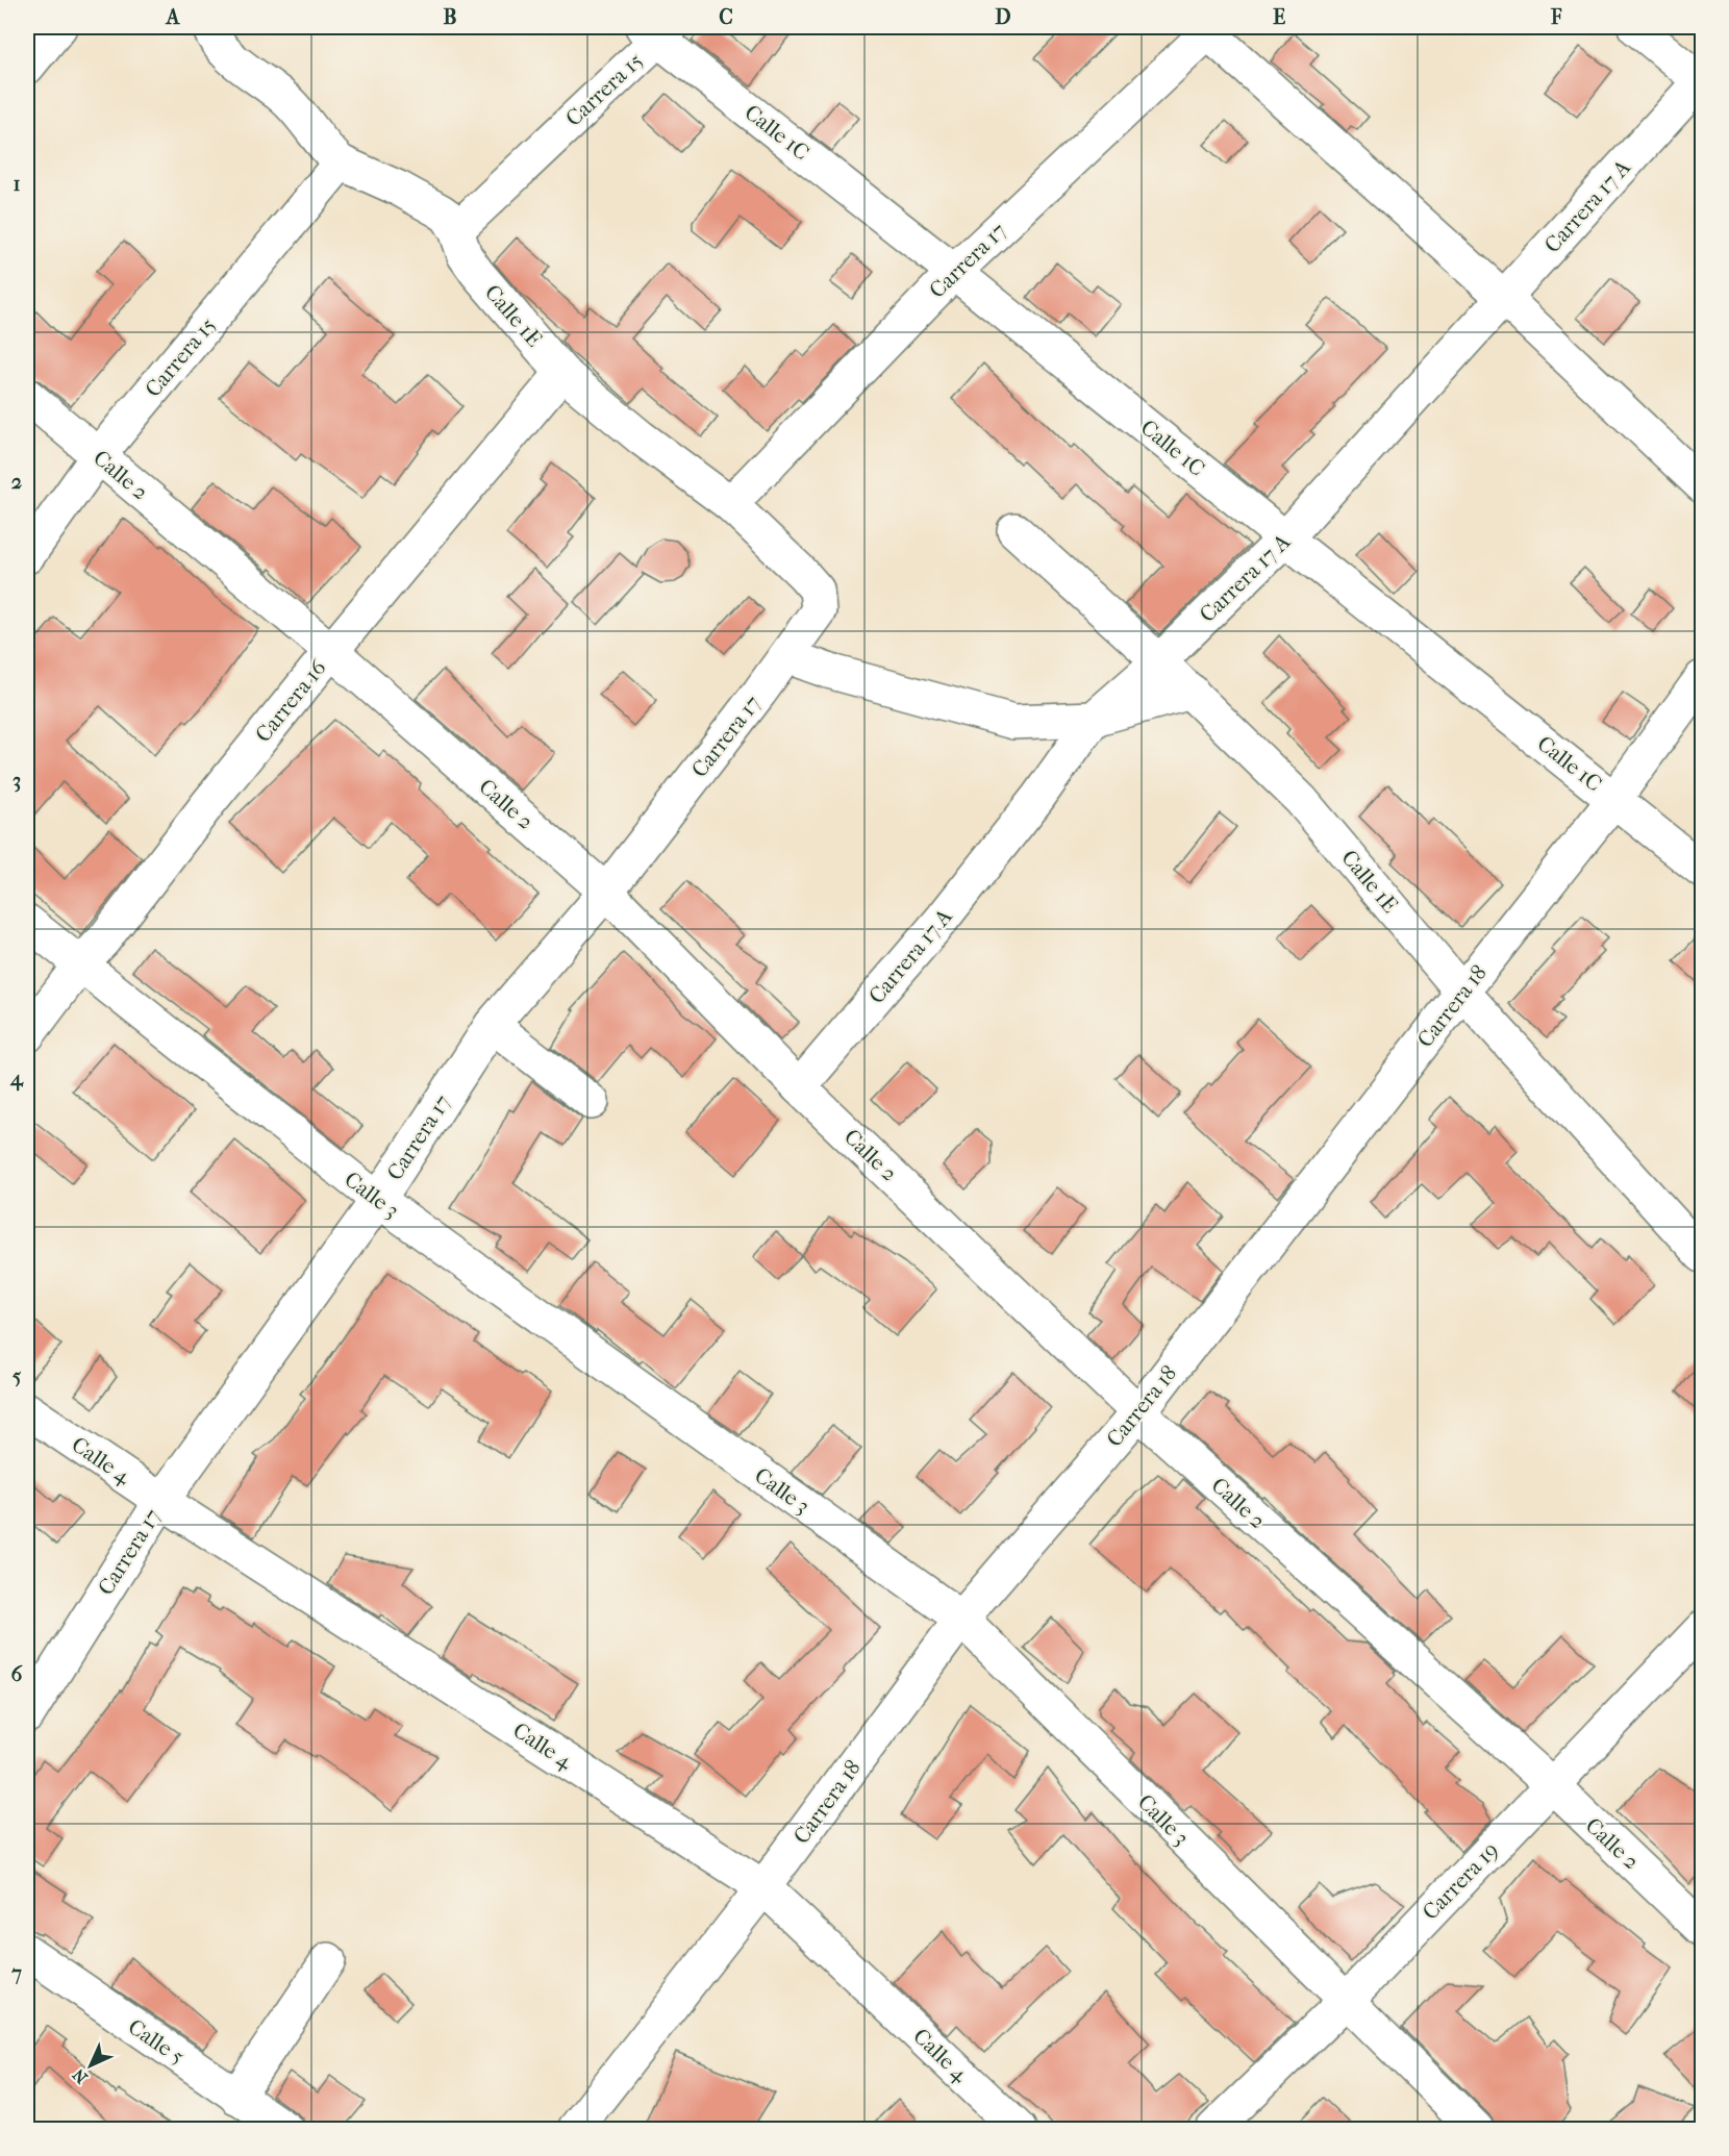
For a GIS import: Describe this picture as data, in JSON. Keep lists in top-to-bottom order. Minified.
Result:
{"streets":{"street":["Carrera 15","Calle 1C","Carrera 17 A","Carrera 17","Calle 1E","Calle 2","Carrera 16","Carrera 18","Calle 3","Calle 4","Carrera 19","Calle 5"]},"crossings":[["Carrera 15","Calle 1C"],["Carrera 15","Calle 1E"],["Carrera 15","Calle 2"],["Calle 1C","Carrera 17 A"],["Calle 1C","Carrera 17"],["Calle 1C","Carrera 18"],["Carrera 17 A","Calle 1E"],["Carrera 17 A","Calle 2"],["Carrera 17","Calle 1E"],["Carrera 17","Calle 2"],["Carrera 17","Calle 3"],["Carrera 17","Calle 4"],["Calle 1E","Carrera 16"],["Calle 1E","Carrera 18"],["Calle 2","Carrera 16"],["Calle 2","Carrera 18"],["Calle 2","Carrera 19"],["Carrera 16","Calle 3"],["Carrera 18","Calle 3"],["Carrera 18","Calle 4"],["Calle 3","Carrera 19"]],"north":"bottom left","grid":{"columns":["A","B","C","D","E","F"],"rows":["1","2","3","4","5","6","7"]}}
